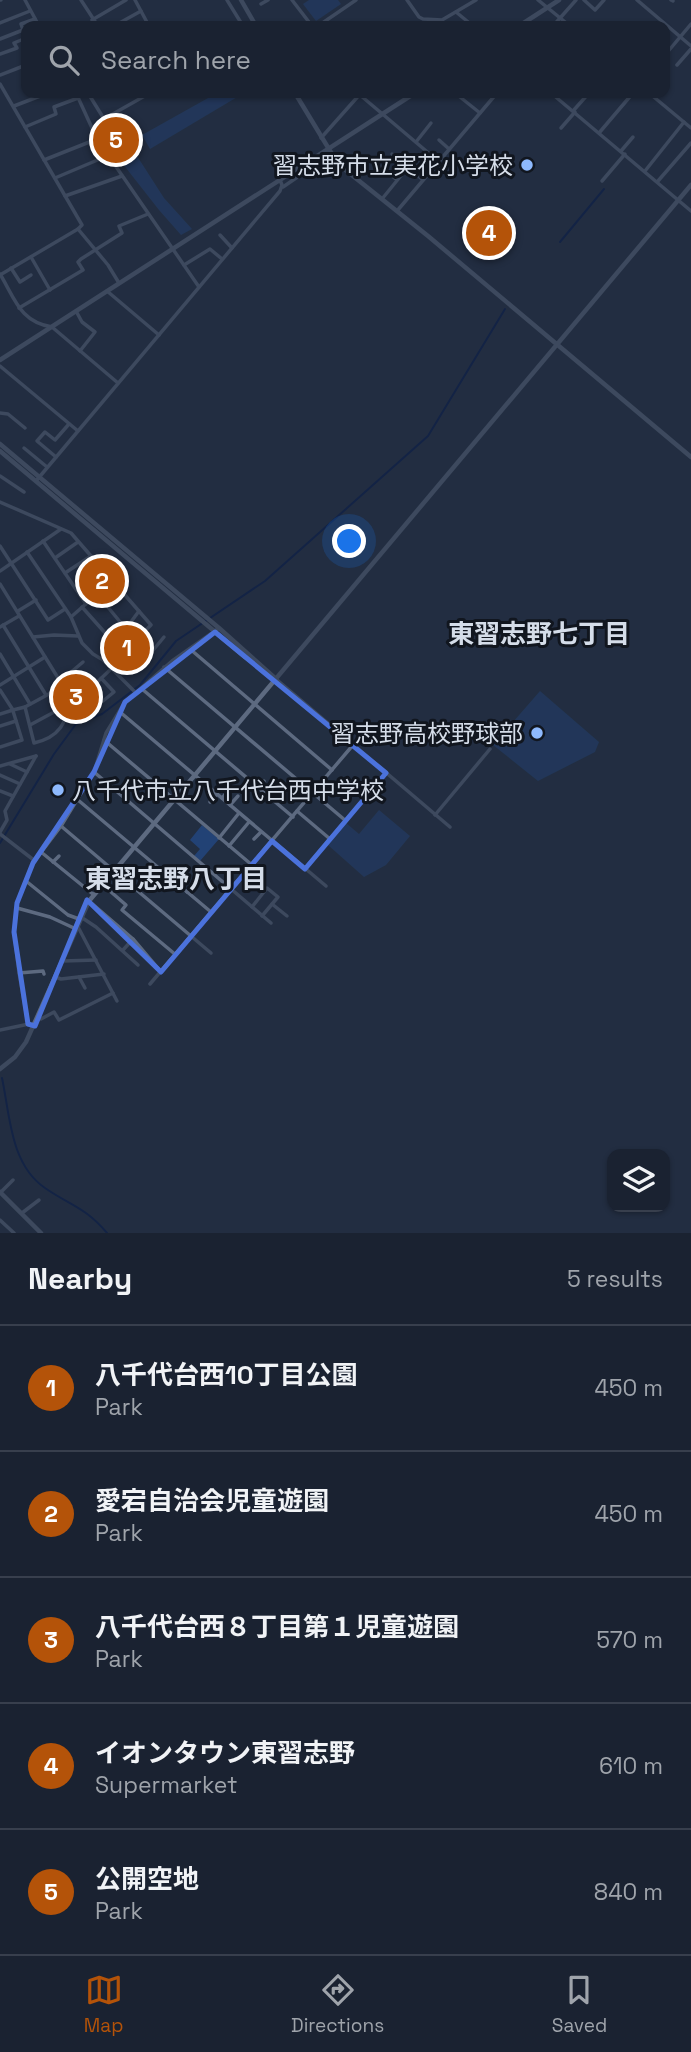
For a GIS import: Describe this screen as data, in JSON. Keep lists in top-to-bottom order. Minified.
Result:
{"districts":["東習志野七丁目","東習志野八丁目"],"places":["習志野市立実花小学校","習志野高校野球部","八千代市立八千代台西中学校"],"page":{"search":"Search here","pins":["5","4","2","1","3"],"heading":["Nearby","5 results"],"list":[{"mark":"1","name":"八千代台西10丁目公園","note":"Park","value":"450 m"},{"mark":"2","name":"愛宕自治会児童遊園","note":"Park","value":"450 m"},{"mark":"3","name":"八千代台西８丁目第１児童遊園","note":"Park","value":"570 m"},{"mark":"4","name":"イオンタウン東習志野","note":"Supermarket","value":"610 m"},{"mark":"5","name":"公開空地","note":"Park","value":"840 m"}],"nav":["Map","Directions","Saved"]}}
